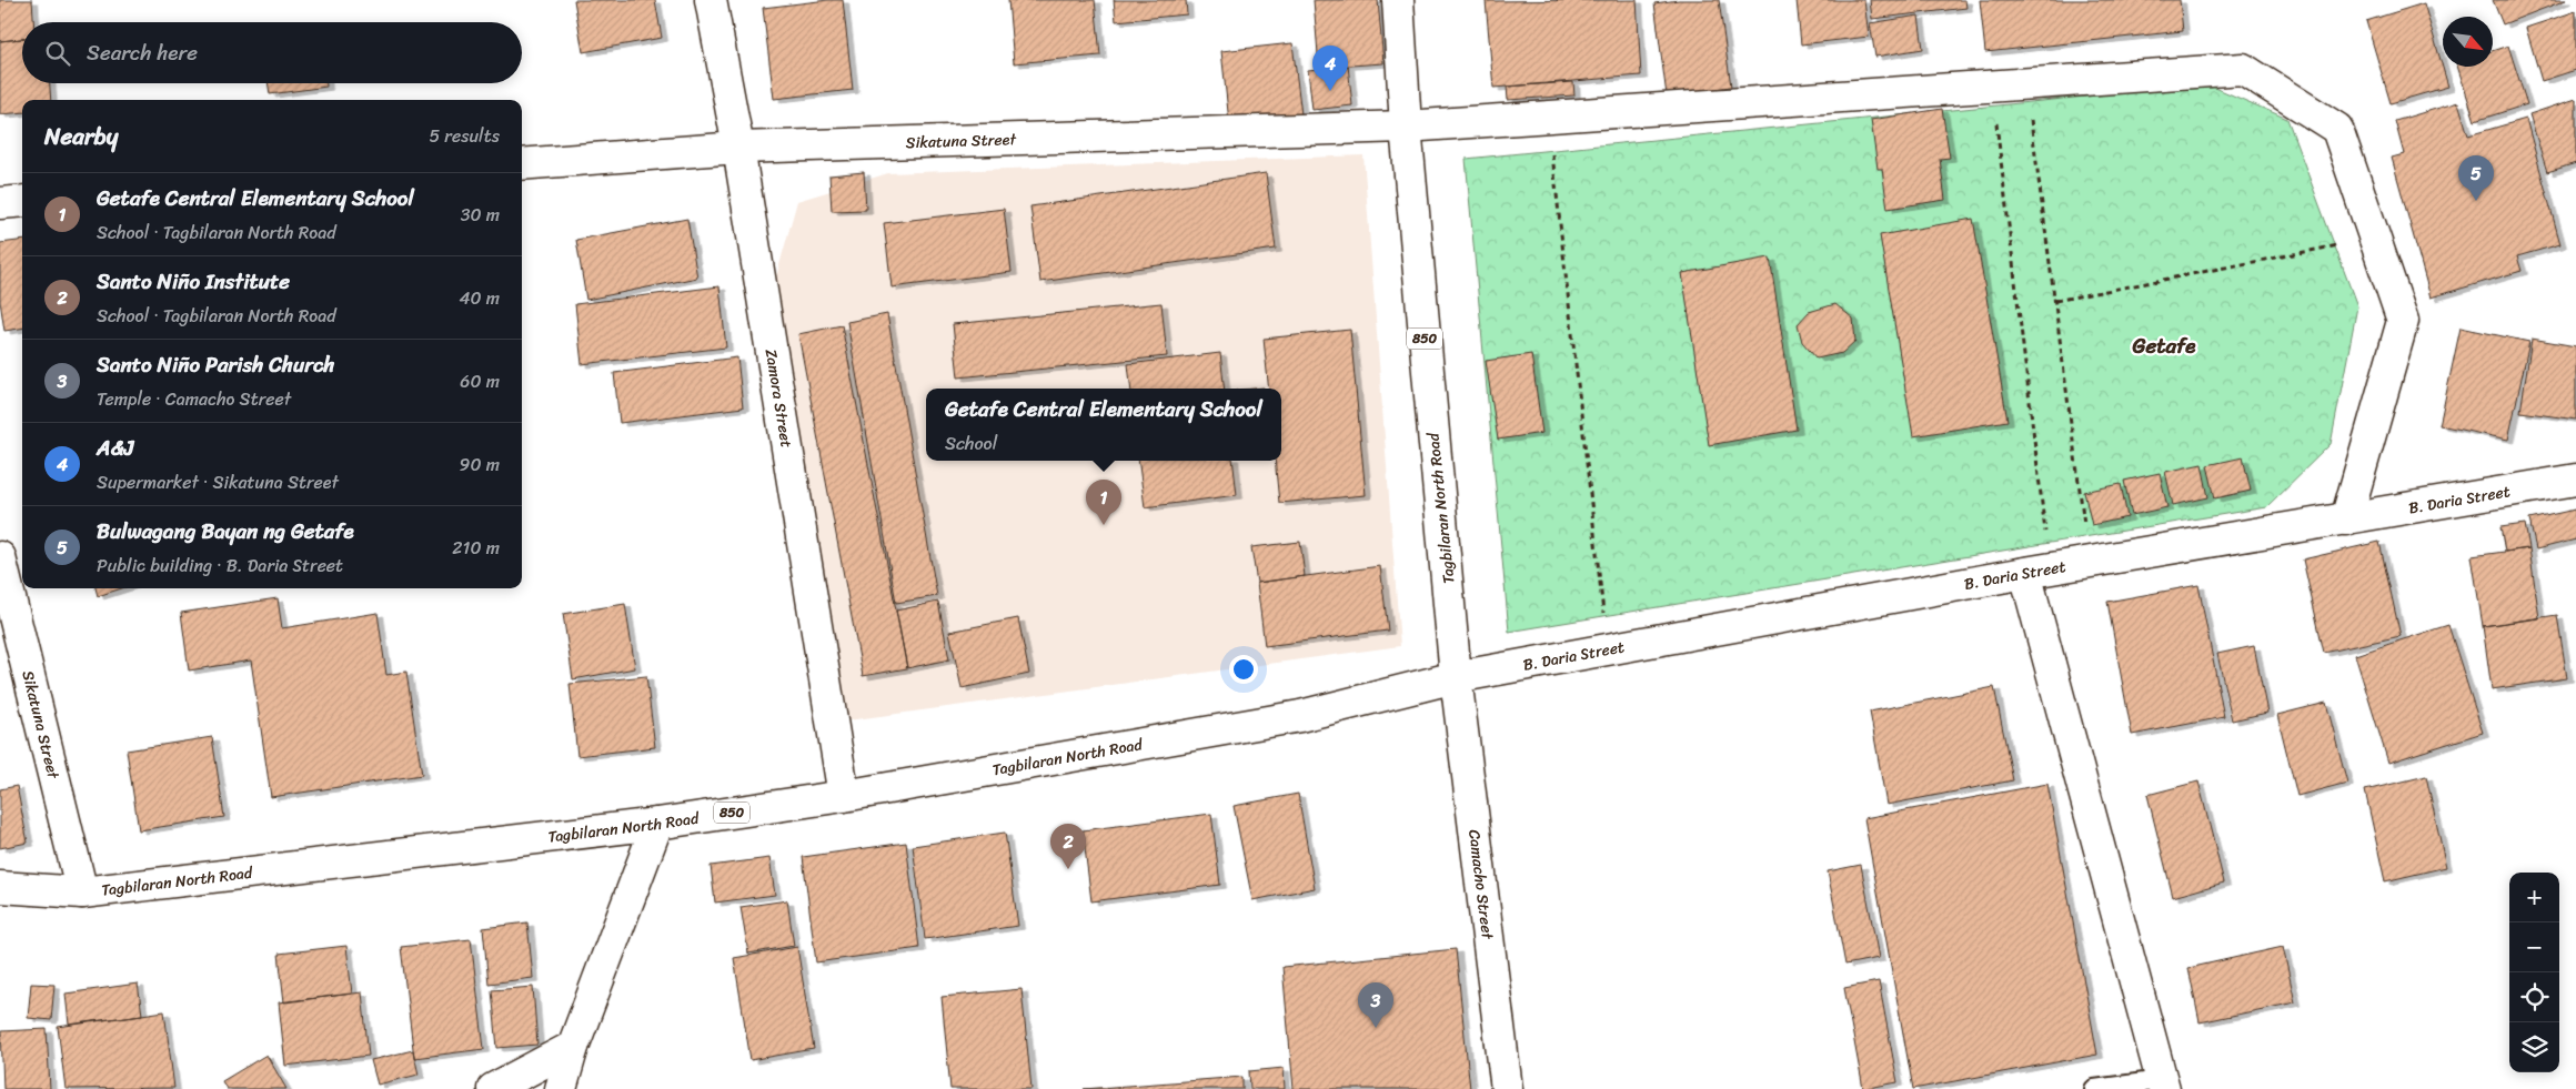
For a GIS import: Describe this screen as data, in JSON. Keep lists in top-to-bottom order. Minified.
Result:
{"streets":{"street":["Sikatuna Street","850","Zamora Street","B. Daria Street","Tagbilaran North Road","Camacho Street"]},"crossings":[["Sikatuna Street","Zamora Street"],["Sikatuna Street","B. Daria Street"],["Sikatuna Street","Tagbilaran North Road"],["Zamora Street","Tagbilaran North Road"],["B. Daria Street","Tagbilaran North Road"],["B. Daria Street","Camacho Street"],["Tagbilaran North Road","Camacho Street"]],"districts":["Getafe"],"north":"bottom right","page":{"search":"Search here","pins":["4","5","1","2","3"],"heading":["Nearby","5 results"],"list":[{"mark":"1","name":"Getafe Central Elementary School","note":"School · Tagbilaran North Road","value":"30 m"},{"mark":"2","name":"Santo Niño Institute","note":"School · Tagbilaran North Road","value":"40 m"},{"mark":"3","name":"Santo Niño Parish Church","note":"Temple · Camacho Street","value":"60 m"},{"mark":"4","name":"A&J","note":"Supermarket · Sikatuna Street","value":"90 m"},{"mark":"5","name":"Bulwagang Bayan ng Getafe","note":"Public building · B. Daria Street","value":"210 m"}],"popup":["Getafe Central Elementary School","School"],"map_buttons":["+","−"]}}
